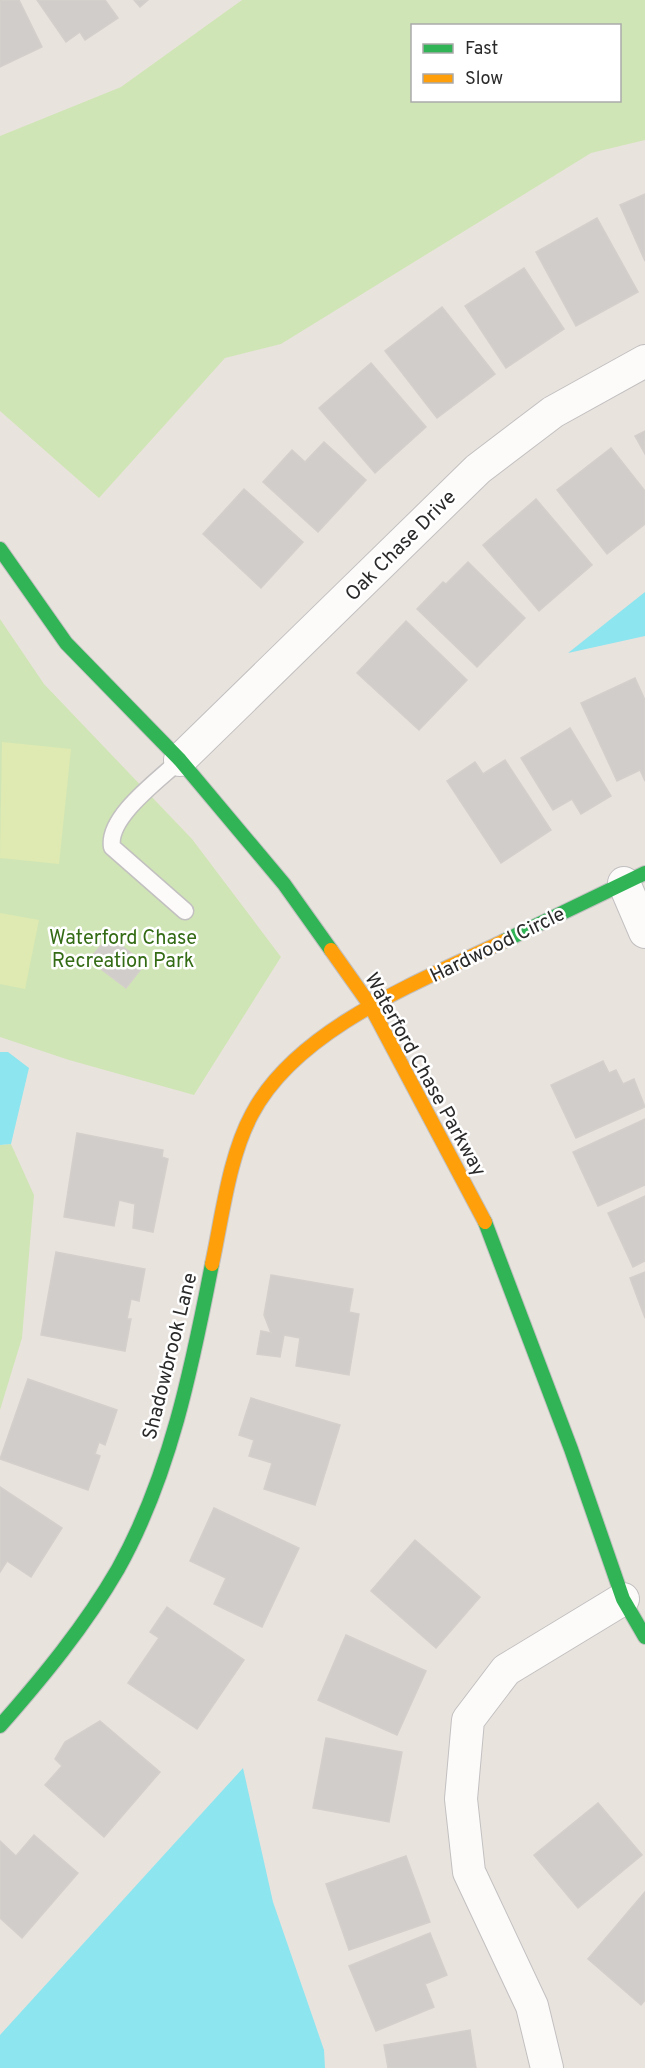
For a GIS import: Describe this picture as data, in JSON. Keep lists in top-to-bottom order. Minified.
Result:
{"streets":{"street":["Oak Chase Drive","Hardwood Circle","Waterford Chase Parkway","Shadowbrook Lane"]},"crossings":[["Oak Chase Drive","Waterford Chase Parkway"],["Hardwood Circle","Waterford Chase Parkway"],["Hardwood Circle","Shadowbrook Lane"],["Waterford Chase Parkway","Shadowbrook Lane"]],"parks":["Waterford Chase Recreation Park"],"legend":["Fast","Slow"]}
